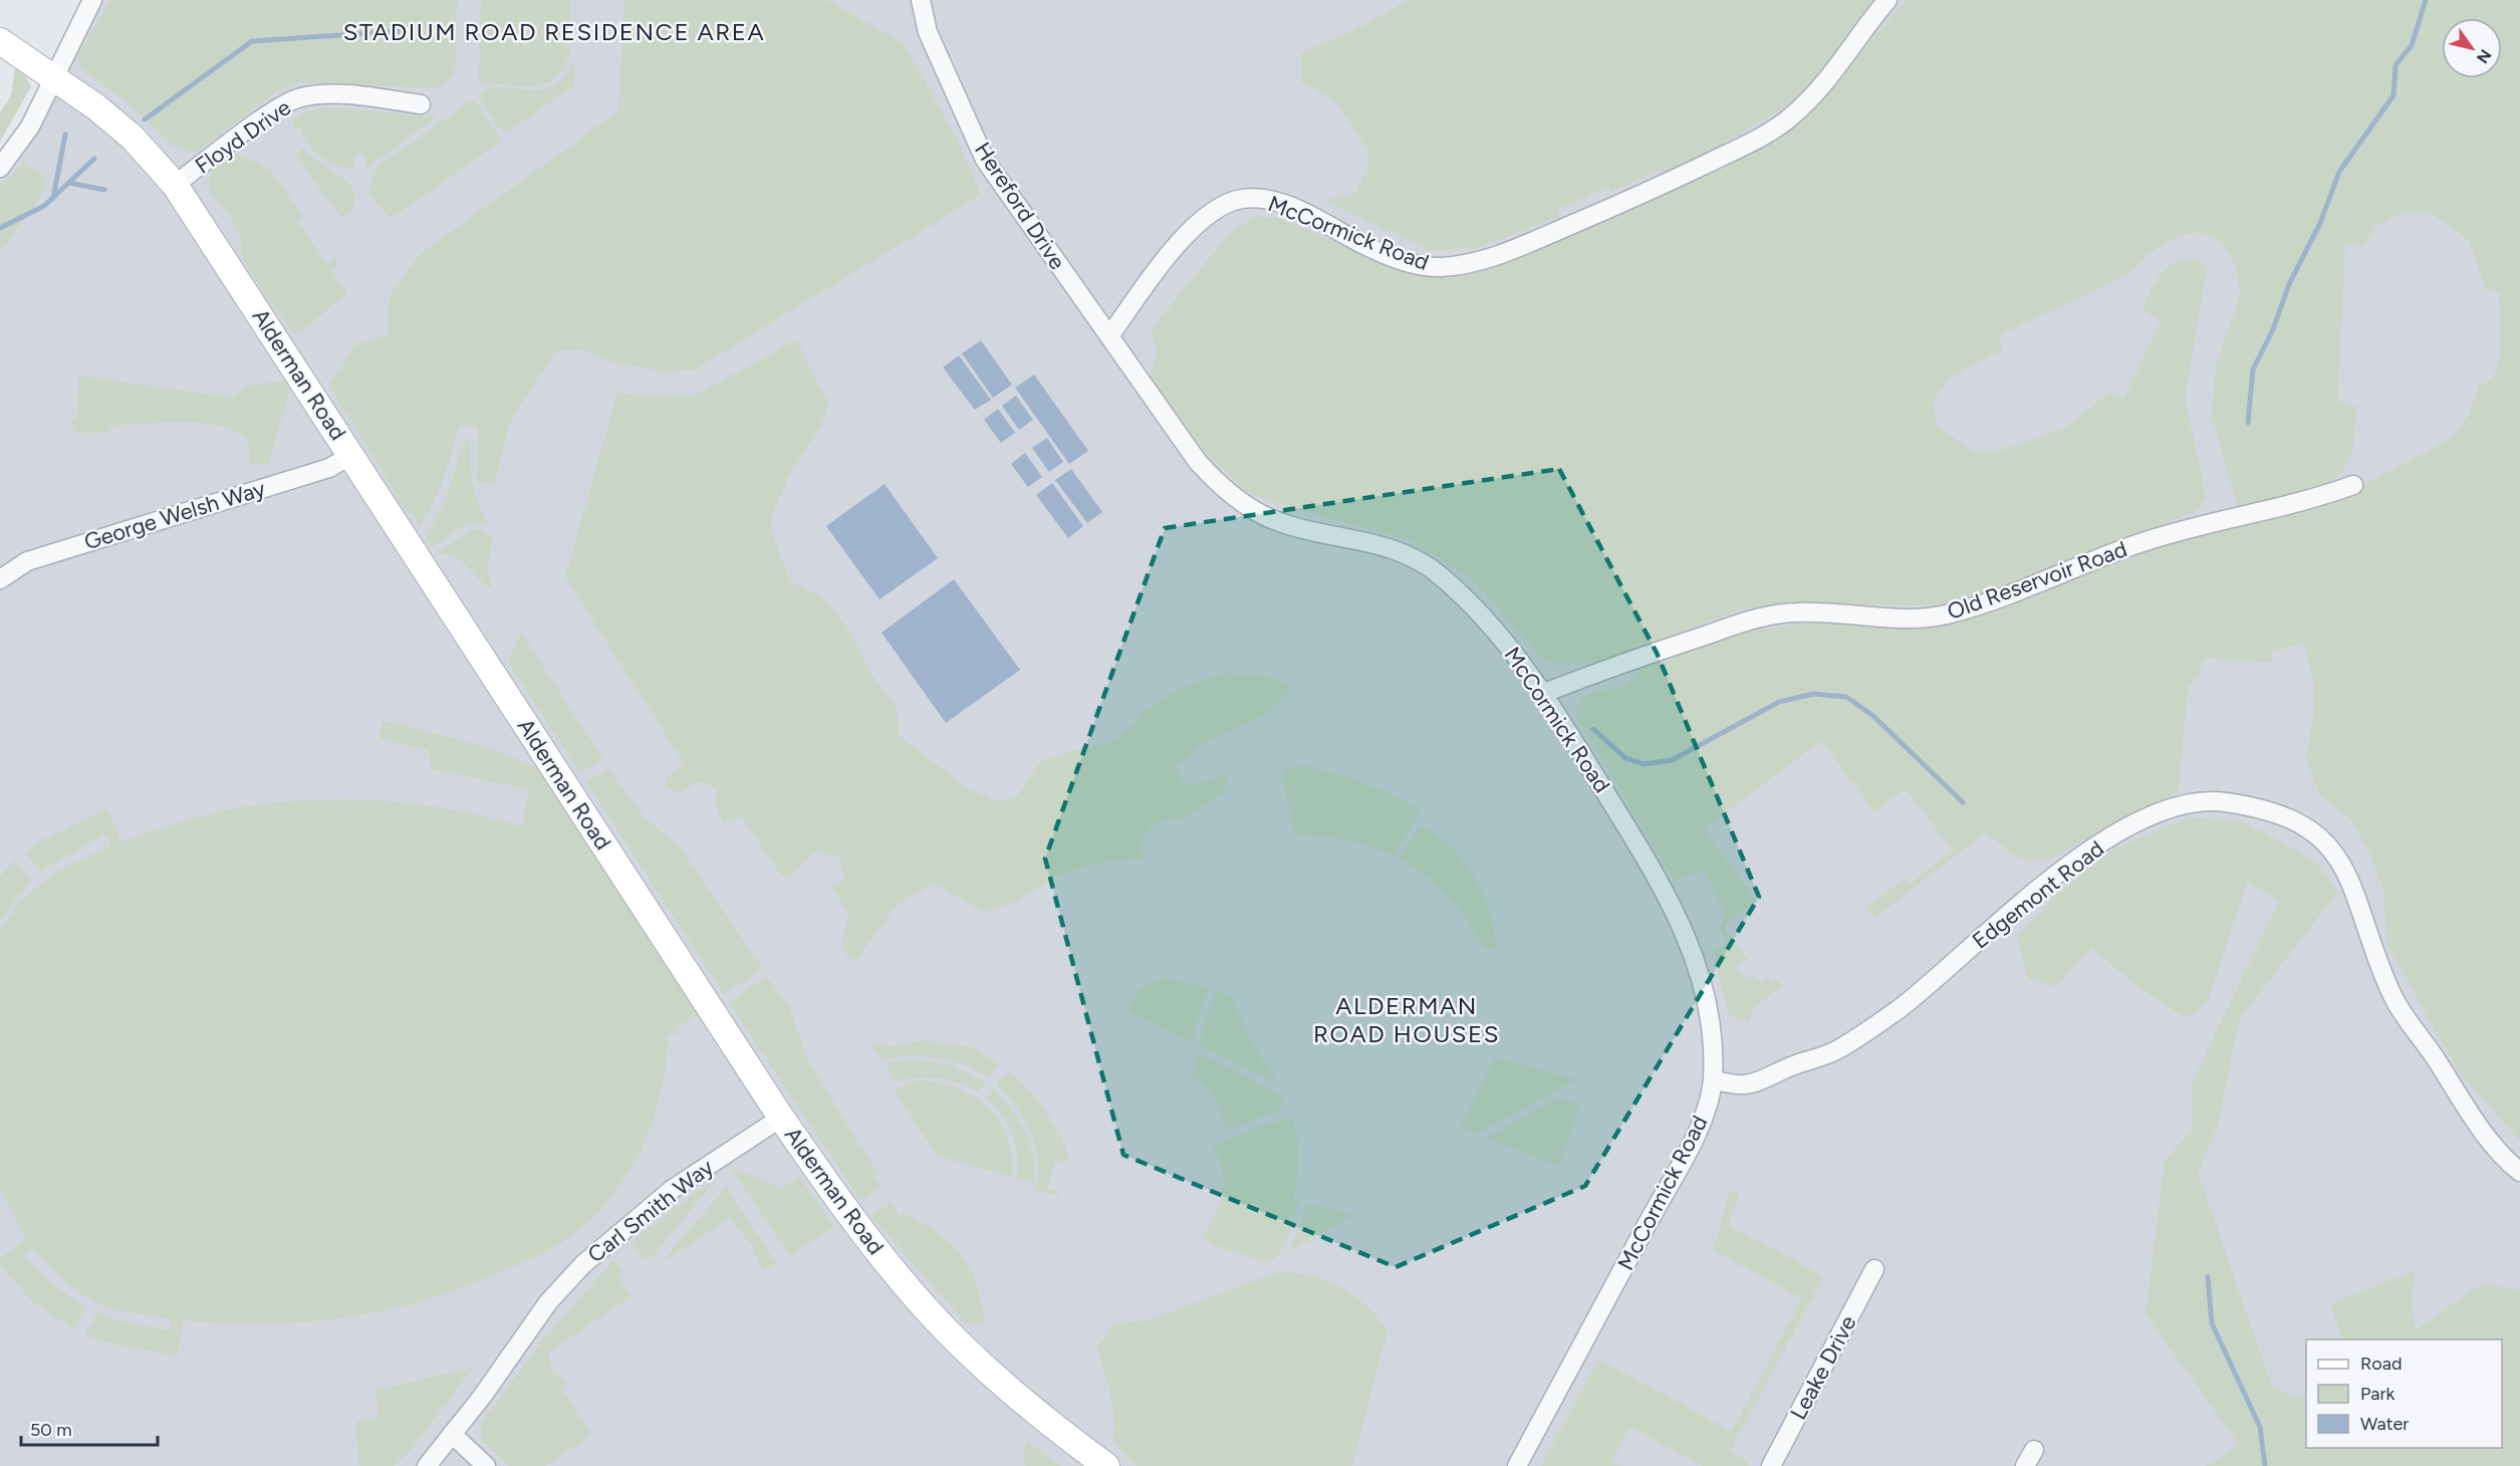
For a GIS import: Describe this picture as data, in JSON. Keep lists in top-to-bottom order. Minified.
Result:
{"streets":{"main road":["Alderman Road"],"street":["Floyd Drive","Hereford Drive","McCormick Road","George Welsh Way","Old Reservoir Road","Edgemont Road","Carl Smith Way","Leake Drive"]},"crossings":[["Floyd Drive","Alderman Road"],["Hereford Drive","McCormick Road"],["McCormick Road","Old Reservoir Road"],["McCormick Road","Edgemont Road"],["Alderman Road","George Welsh Way"],["Alderman Road","Carl Smith Way"]],"districts":["STADIUM ROAD RESIDENCE AREA","ALDERMAN ROAD HOUSES"],"legend":["Road","Park","Water"],"scale_bar":"50 m","north":"bottom right"}
